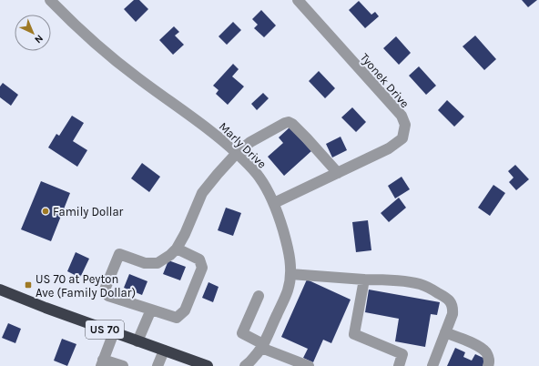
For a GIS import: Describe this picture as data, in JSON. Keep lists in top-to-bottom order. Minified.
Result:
{"streets":{"highway":["US 70"],"street":["Tyonek Drive","Marly Drive"]},"crossings":[["Tyonek Drive","Marly Drive"]],"places":{"other":["Family Dollar"],"transit":["US 70 at Peyton Ave (Family Dollar)"]},"north":"bottom right"}
